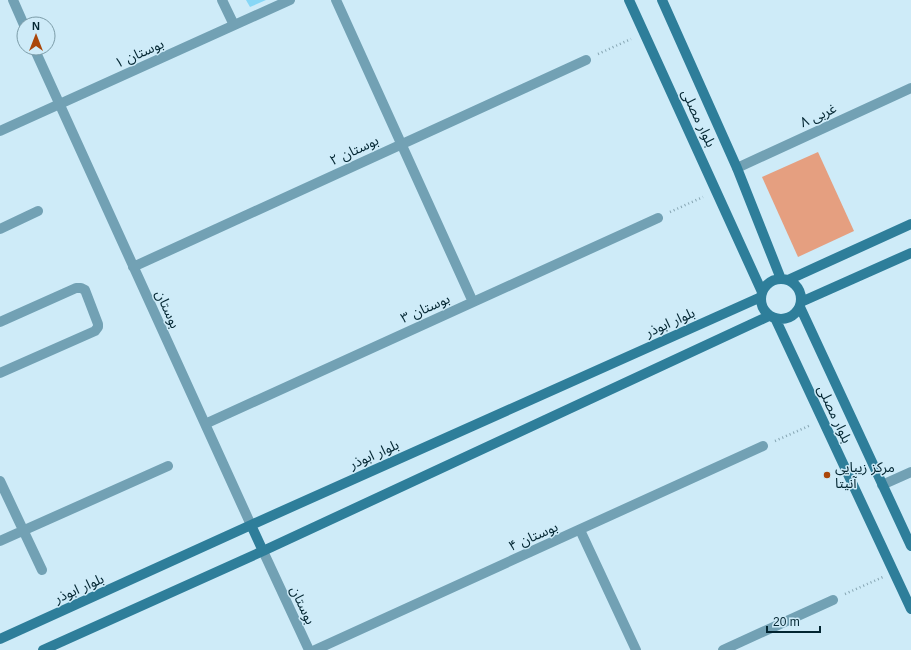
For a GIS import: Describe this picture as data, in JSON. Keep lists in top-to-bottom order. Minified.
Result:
{"streets":{"main road":["بلوار مصلی","بلوار ابوذر"],"street":["بوستان ۱","۸ غربی","بوستان ۲","بوستان ۳","بوستان","بوستان ۴"]},"crossings":[["بوستان ۱","بوستان"],["۸ غربی","بلوار مصلی"],["بلوار مصلی","بلوار ابوذر"],["بوستان ۲","بوستان"],["بوستان ۳","بوستان"],["بوستان","بلوار ابوذر"]],"places":["مرکز زیبایی آنیتا"],"scale_bar":"20 m","north":"top"}
